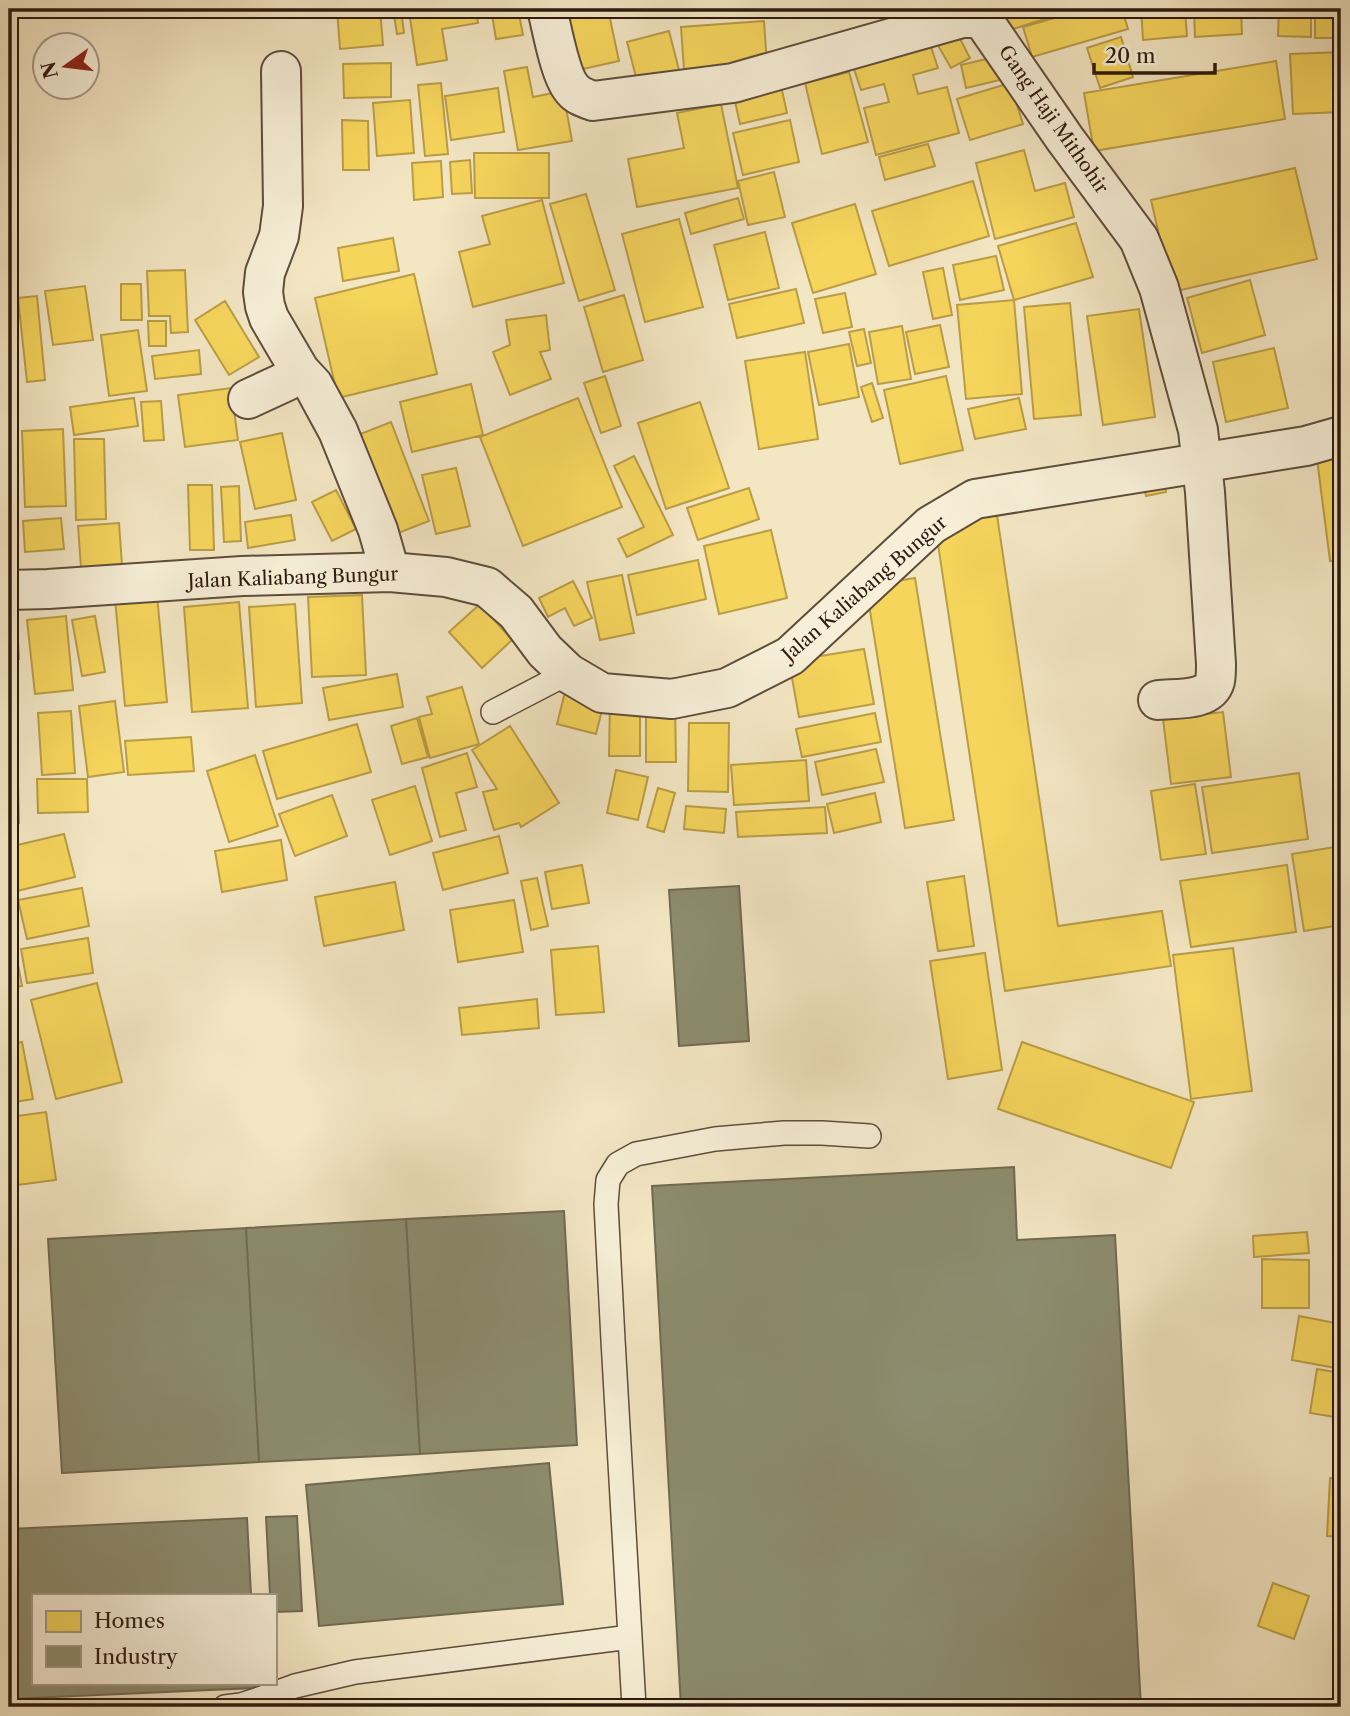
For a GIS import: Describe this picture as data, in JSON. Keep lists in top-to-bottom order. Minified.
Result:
{"streets":{"street":["Gang Haji Mithohir","Jalan Kaliabang Bungur"]},"crossings":[["Gang Haji Mithohir","Jalan Kaliabang Bungur"]],"legend":["Homes","Industry"],"scale_bar":"20 m","north":"left"}
